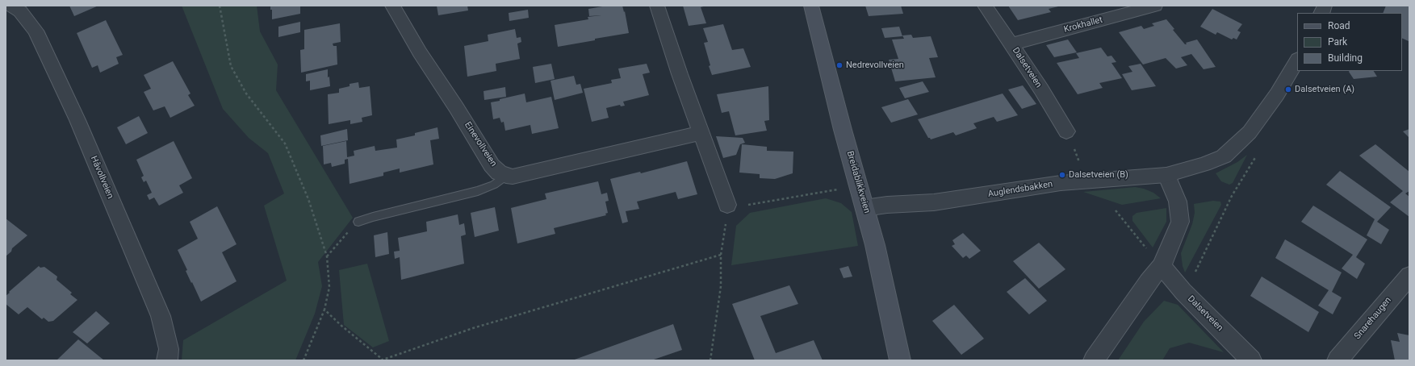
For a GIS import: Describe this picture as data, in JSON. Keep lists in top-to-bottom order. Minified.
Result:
{"streets":{"main road":["Breidablikkveien"],"street":["Krokhallet","Dalsetveien","Einevollveien","Håvollveien","Auglendsbakken","Snarehaugen"]},"crossings":[["Krokhallet","Dalsetveien"],["Breidablikkveien","Auglendsbakken"]],"places":["Nedrevollveien","Dalsetveien (A)","Dalsetveien (B)"],"legend":["Road","Park","Building"]}
